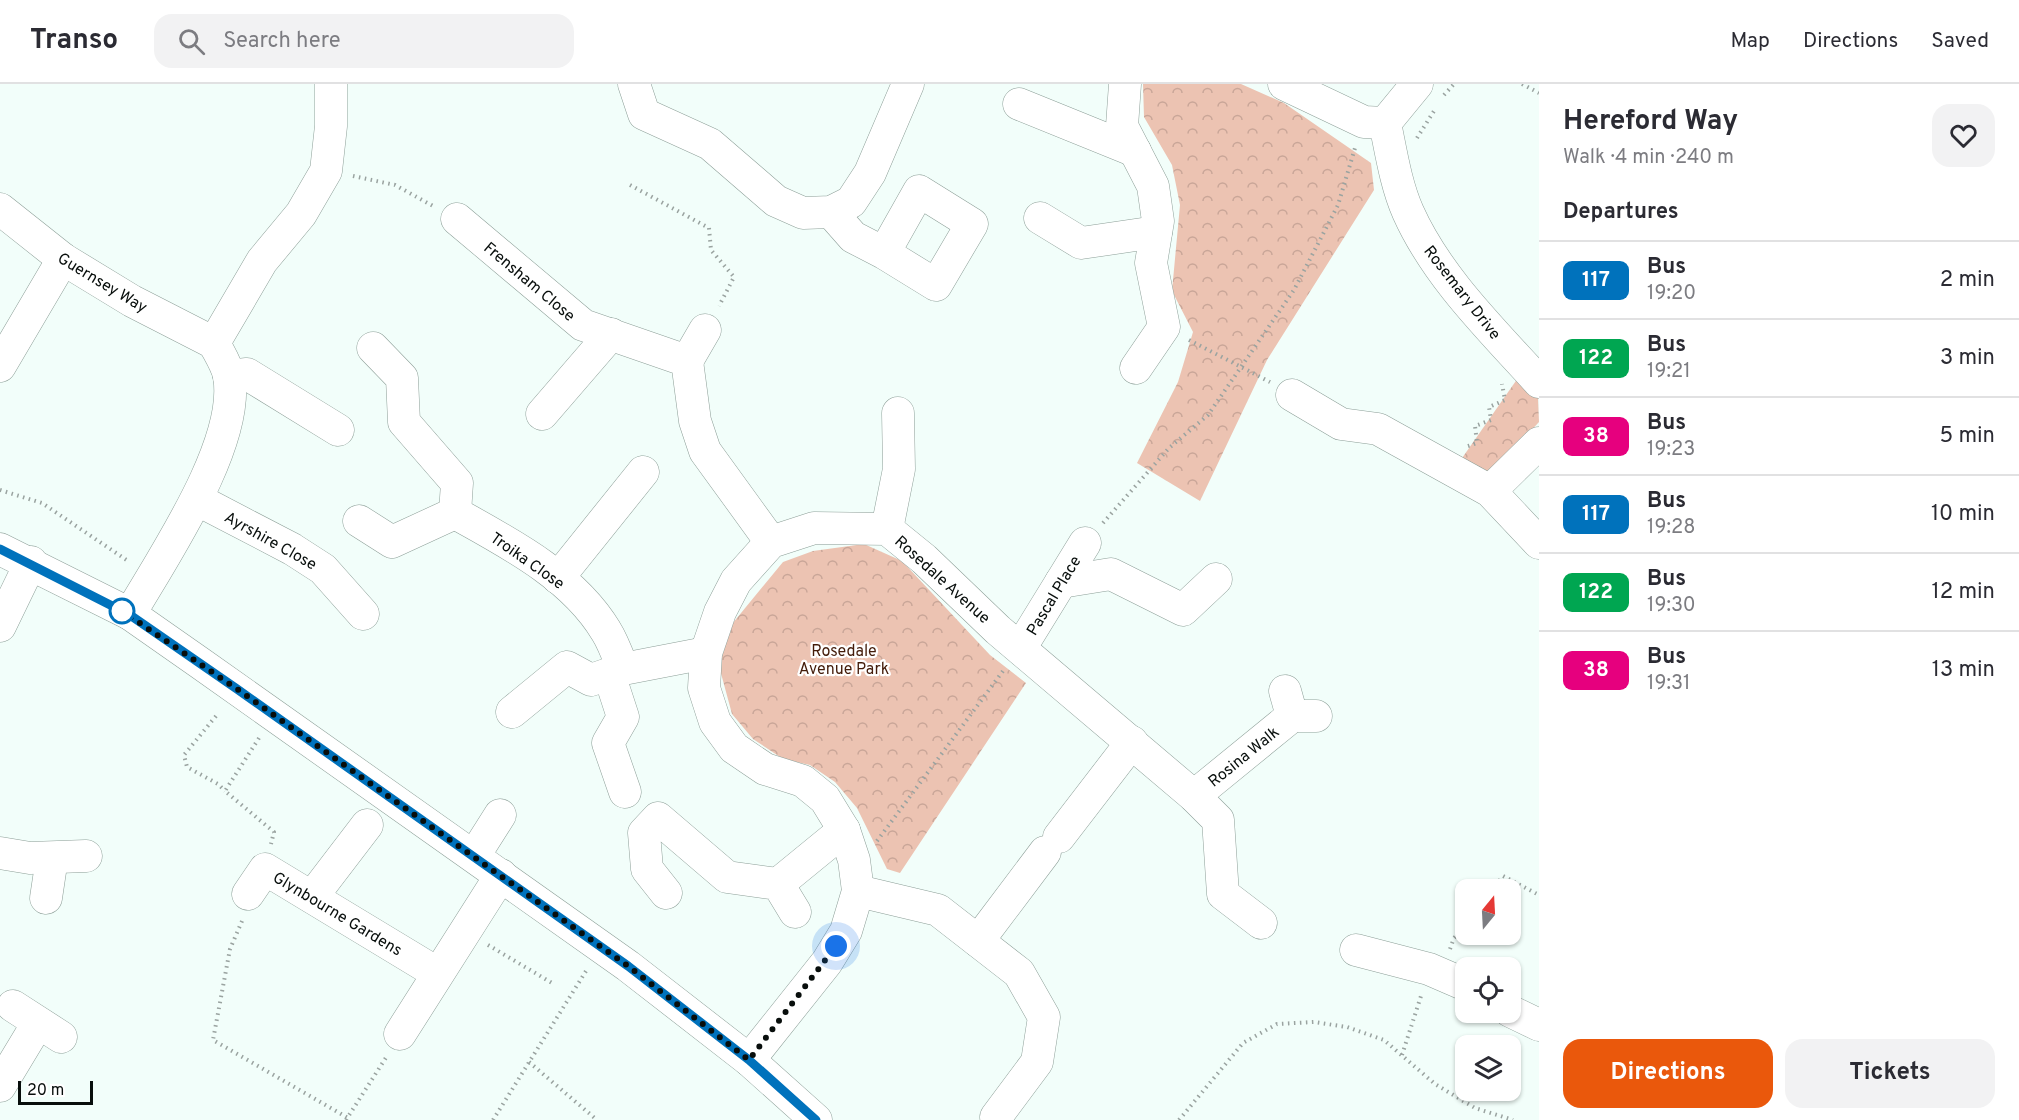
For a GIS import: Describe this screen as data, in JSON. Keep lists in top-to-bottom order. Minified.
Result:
{"streets":{"street":["Frensham Close","Guernsey Way","Rosemary Drive","Ayrshire Close","Troika Close","Rosedale Avenue","Pascal Place","Rosina Walk","Glynbourne Gardens"]},"crossings":[["Rosedale Avenue","Pascal Place"],["Rosedale Avenue","Rosina Walk"]],"parks":["Rosedale Avenue Park"],"lines":["bus line 117"],"scale_bar":"20 m","north":"top","page":{"header":"Transo","search":"Search here","nav":["Map","Directions","Saved"],"heading":[["Hereford Way","Walk · 4 min · 240 m"],"Departures"],"list":[{"mark":"117","name":"Bus","note":"19:20","value":"2 min"},{"mark":"122","name":"Bus","note":"19:21","value":"3 min"},{"mark":"38","name":"Bus","note":"19:23","value":"5 min"},{"mark":"117","name":"Bus","note":"19:28","value":"10 min"},{"mark":"122","name":"Bus","note":"19:30","value":"12 min"},{"mark":"38","name":"Bus","note":"19:31","value":"13 min"}],"buttons":["Directions","Tickets"],"scale":"20 m"}}
